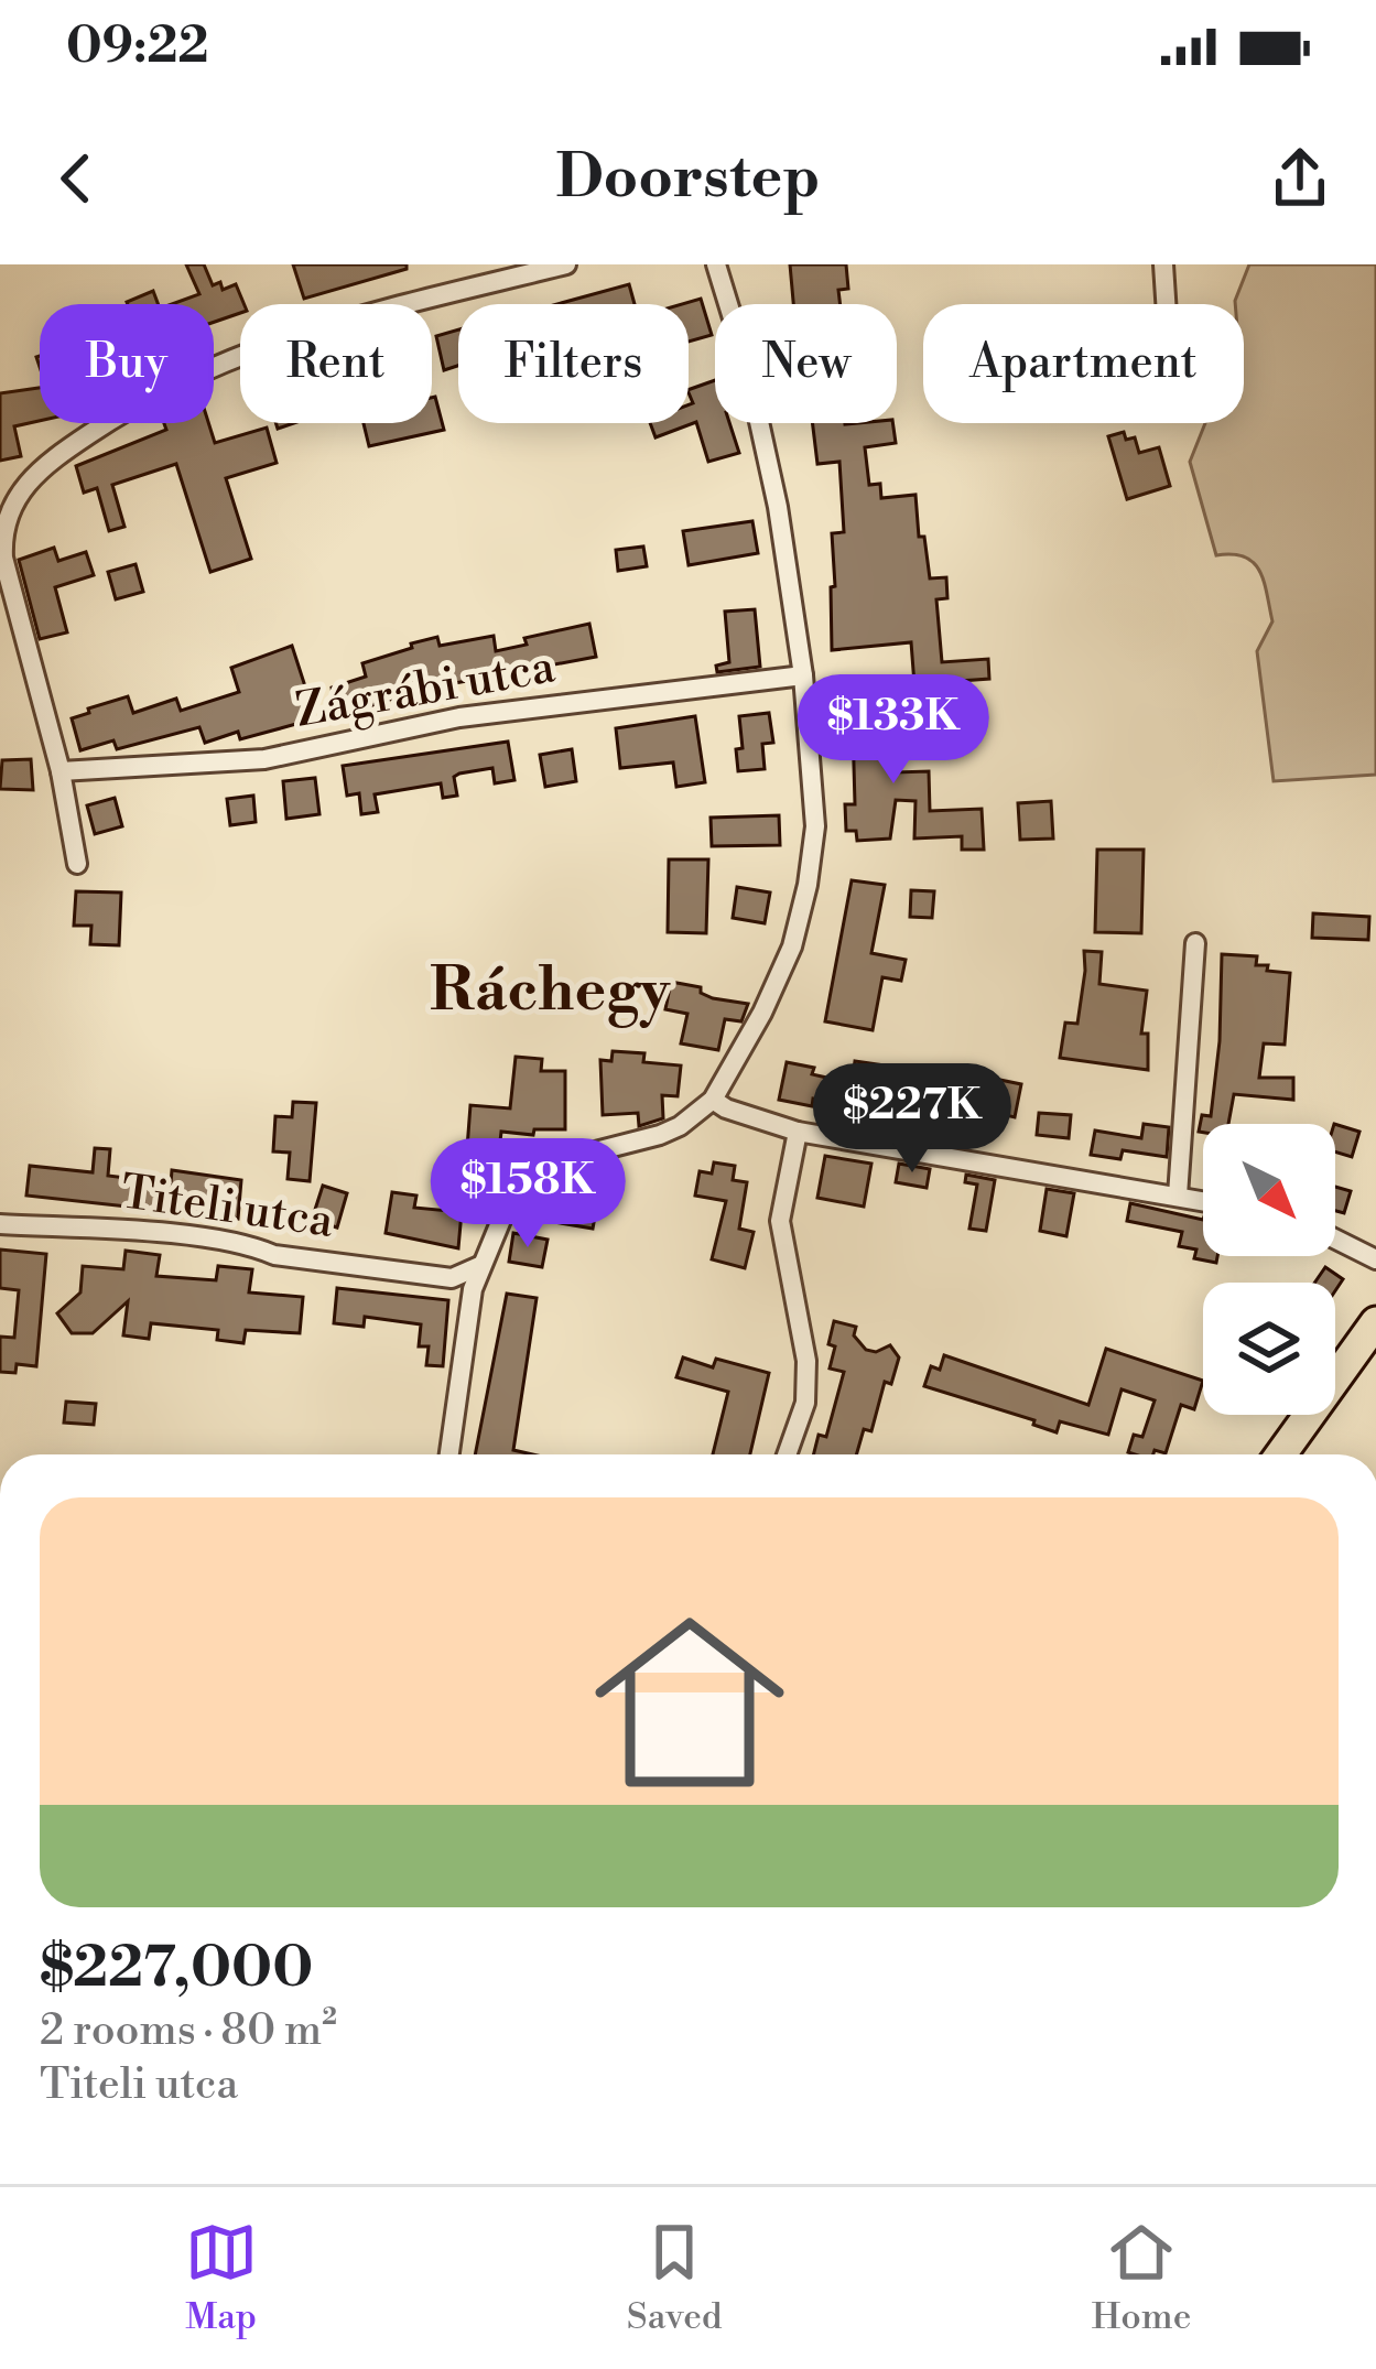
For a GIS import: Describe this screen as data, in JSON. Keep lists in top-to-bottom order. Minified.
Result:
{"streets":{"street":["Zágrábi utca","Titeli utca"]},"districts":["Ráchegy"],"north":"bottom right","page":{"status":"09:22","header":"Doorstep","chip":["Buy","Rent","Filters","New","Apartment"],"price":["$133K","$227K","$158K"],"list":[{"name":"$227,000","note":"2 rooms · 80 m² · Titeli utca"}],"tabs":["Map","Saved","Home"]}}
